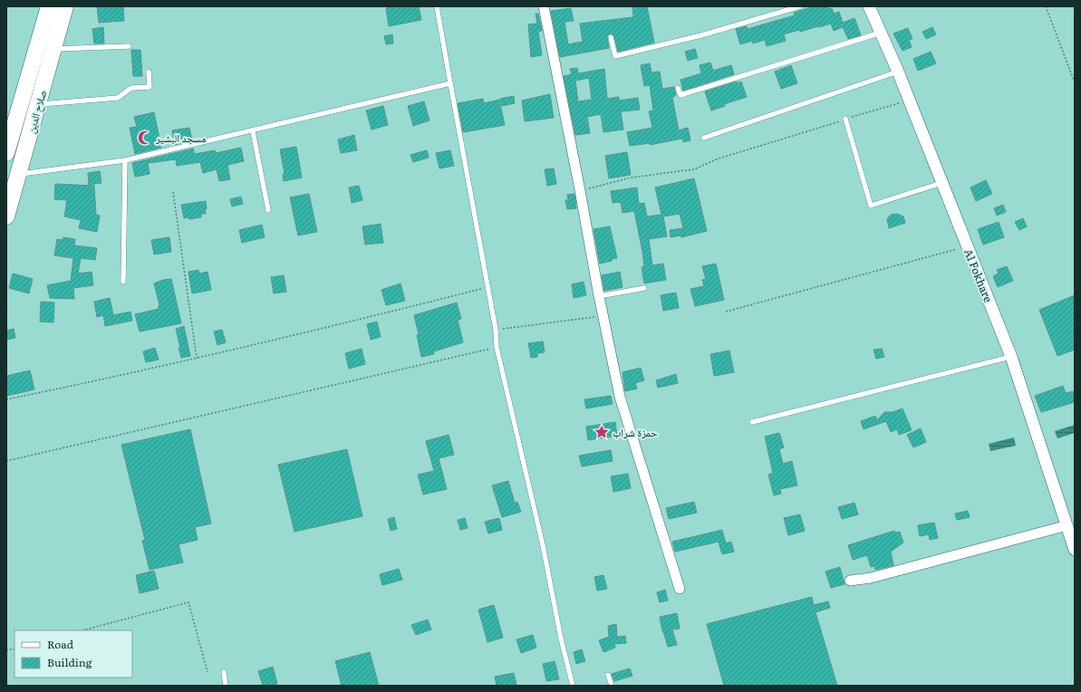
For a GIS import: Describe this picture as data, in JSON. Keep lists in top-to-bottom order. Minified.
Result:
{"streets":{"highway":["صلاح الدين"],"street":["Al Fokhare"]},"places":{"mosque":["مسجد البشير"],"place":["حمزة شراب"]},"legend":["Road","Building"]}
